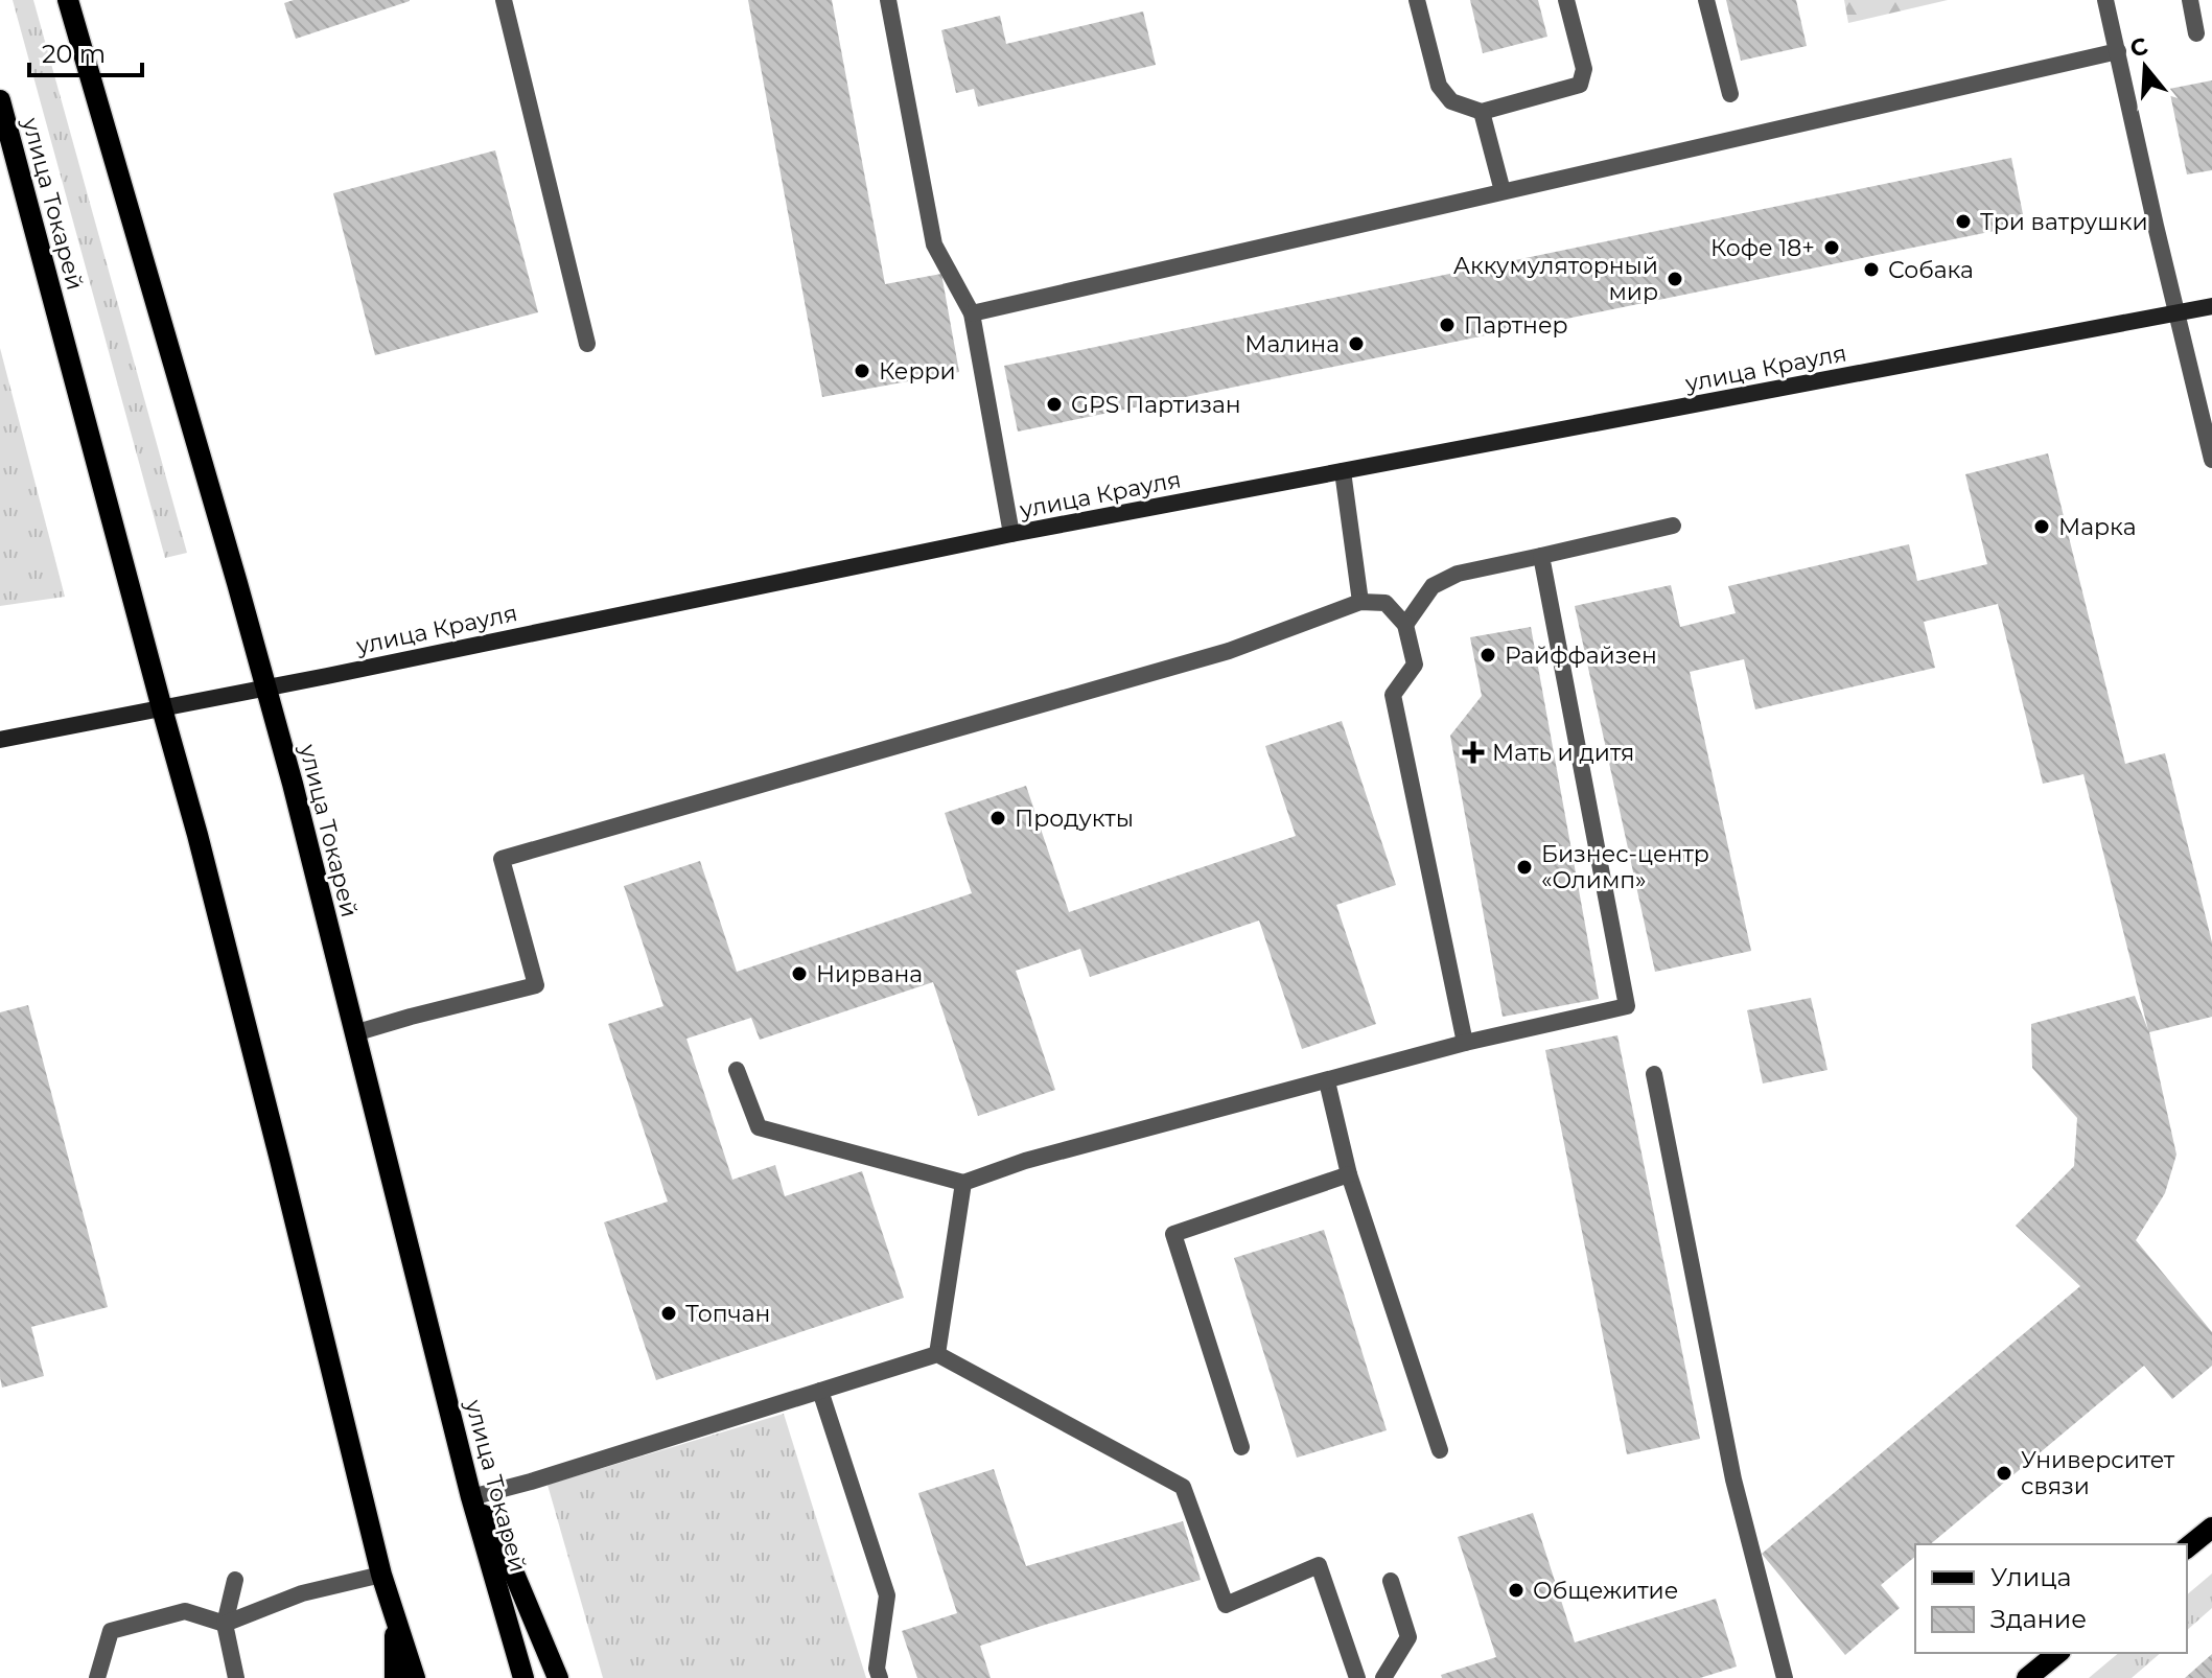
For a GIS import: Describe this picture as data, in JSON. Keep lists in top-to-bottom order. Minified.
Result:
{"streets":{"main road":["улица Токарей","улица Крауля"]},"crossings":[["улица Токарей","улица Крауля"]],"places":{"other":["Три ватрушки","Кофе 18+","Собака","Аккумуляторный мир","Партнер","Малина","Керри","GPS Партизан","Марка","Райффайзен","Продукты","Бизнес-центр «Олимп»","Нирвана","Топчан","Университет связи","Общежитие"],"health":["Мать и дитя"]},"legend":["Улица","Здание"],"scale_bar":"20 m","north":"top"}
